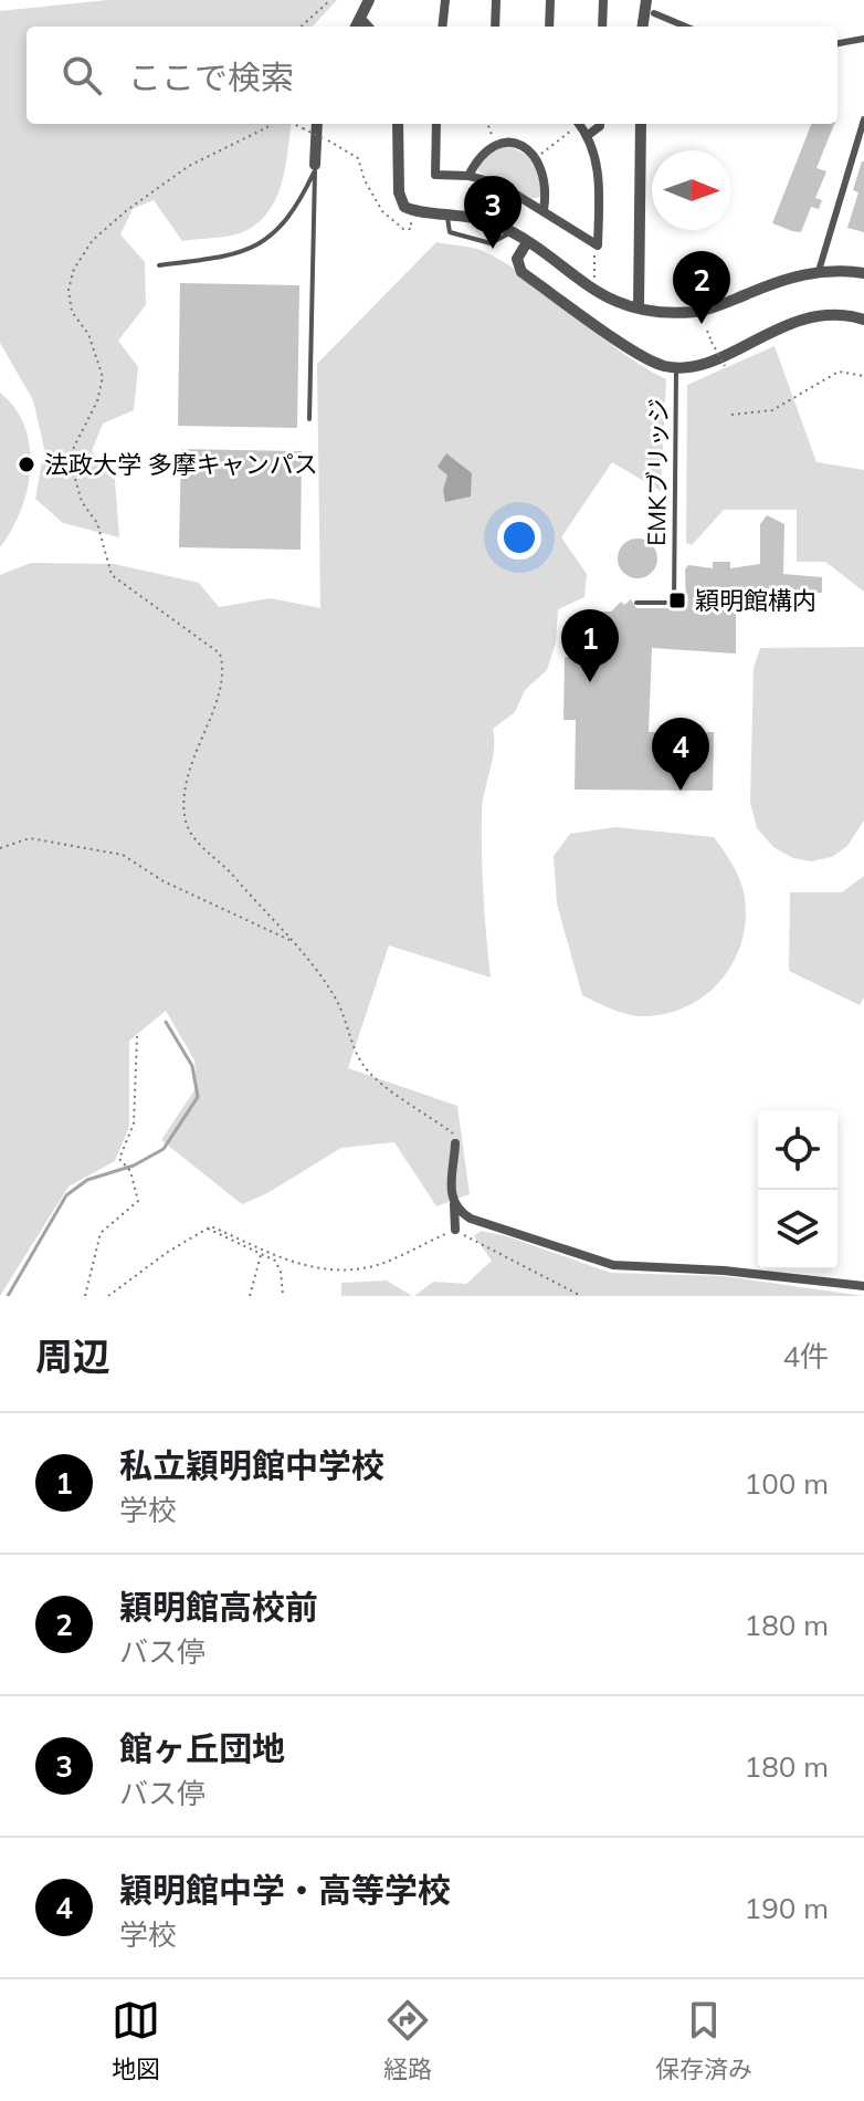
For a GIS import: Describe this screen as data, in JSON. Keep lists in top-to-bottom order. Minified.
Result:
{"streets":{"lane":["EMKブリッジ"]},"places":{"other":["法政大学 多摩キャンパス"],"transit":["穎明館構内"]},"north":"right","page":{"search":"ここで検索","pins":["3","2","1","4"],"heading":["周辺","4件"],"list":[{"mark":"1","name":"私立穎明館中学校","note":"学校","value":"100 m"},{"mark":"2","name":"穎明館高校前","note":"バス停","value":"180 m"},{"mark":"3","name":"館ヶ丘団地","note":"バス停","value":"180 m"},{"mark":"4","name":"穎明館中学・高等学校","note":"学校","value":"190 m"}],"nav":["地図","経路","保存済み"]}}
